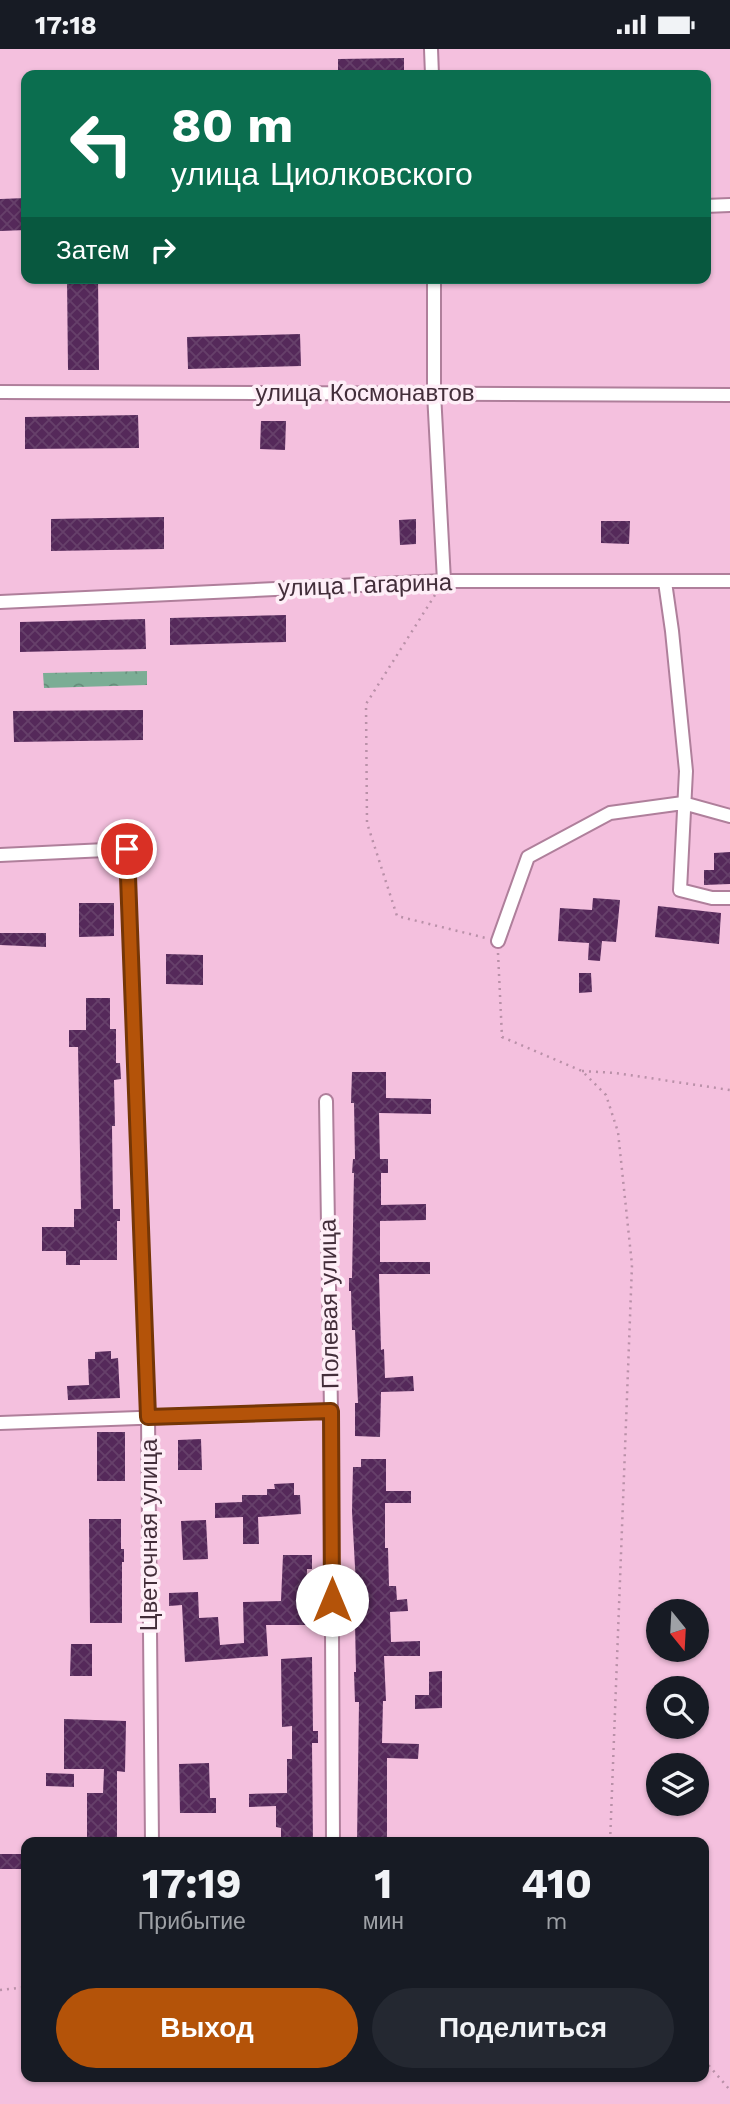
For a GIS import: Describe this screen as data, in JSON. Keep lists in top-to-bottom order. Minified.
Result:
{"streets":{"street":["улица Космонавтов","улица Гагарина","Полевая улица","Цветочная улица"]},"north":"bottom","page":{"status":"17:18","turn":["80 m","улица Циолковского"],"then":"Затем","eta":["17:19","Прибытие","1","мин","410","m"],"buttons":["Выход","Поделиться"]}}
